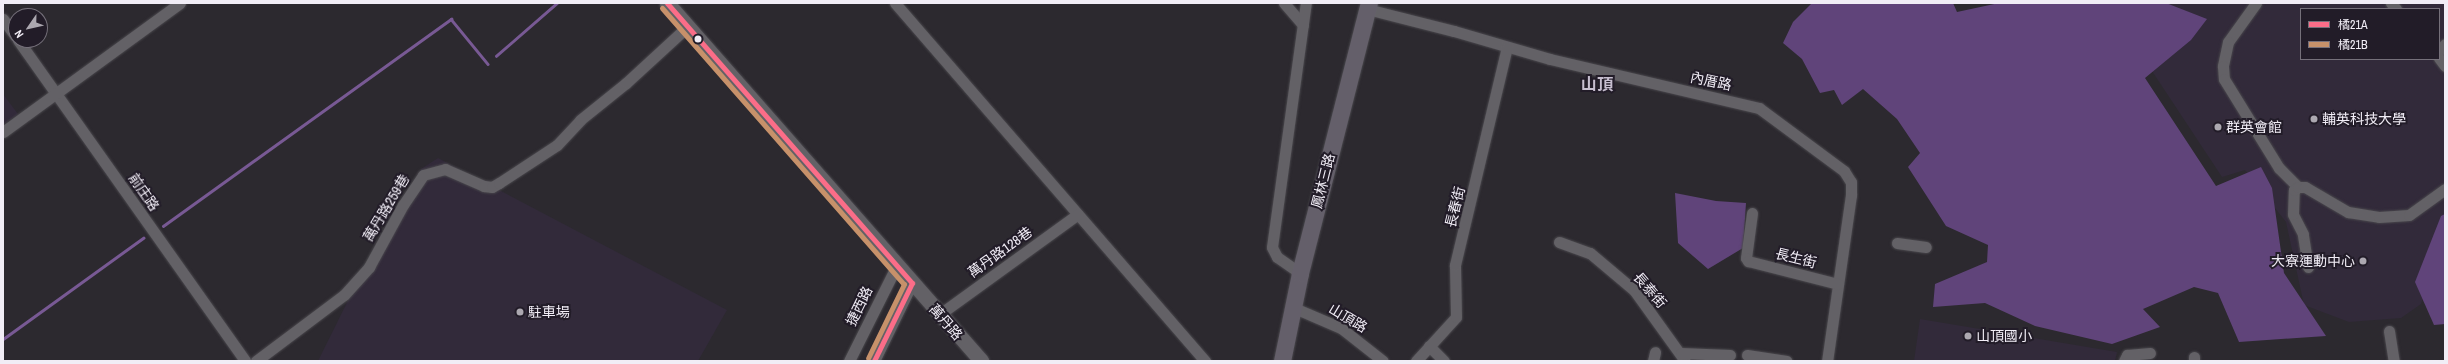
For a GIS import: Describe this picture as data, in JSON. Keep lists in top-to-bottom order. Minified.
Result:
{"streets":{"main road":["鳳林三路"],"street":["內厝路","前庄路","長春街","萬丹路259巷","萬丹路128巷","長生街","長泰街","捷西路","山頂路","萬丹路"]},"crossings":[["內厝路","鳳林三路"],["內厝路","長春街"],["內厝路","長生街"],["鳳林三路","山頂路"],["萬丹路128巷","萬丹路"],["捷西路","萬丹路"]],"districts":["山頂"],"places":["輔英科技大學","群英會館","大寮運動中心","駐車場","山頂國小"],"lines":["transit line 橘21A","transit line 橘21B"],"legend":["橘21A","橘21B"],"north":"bottom left"}
